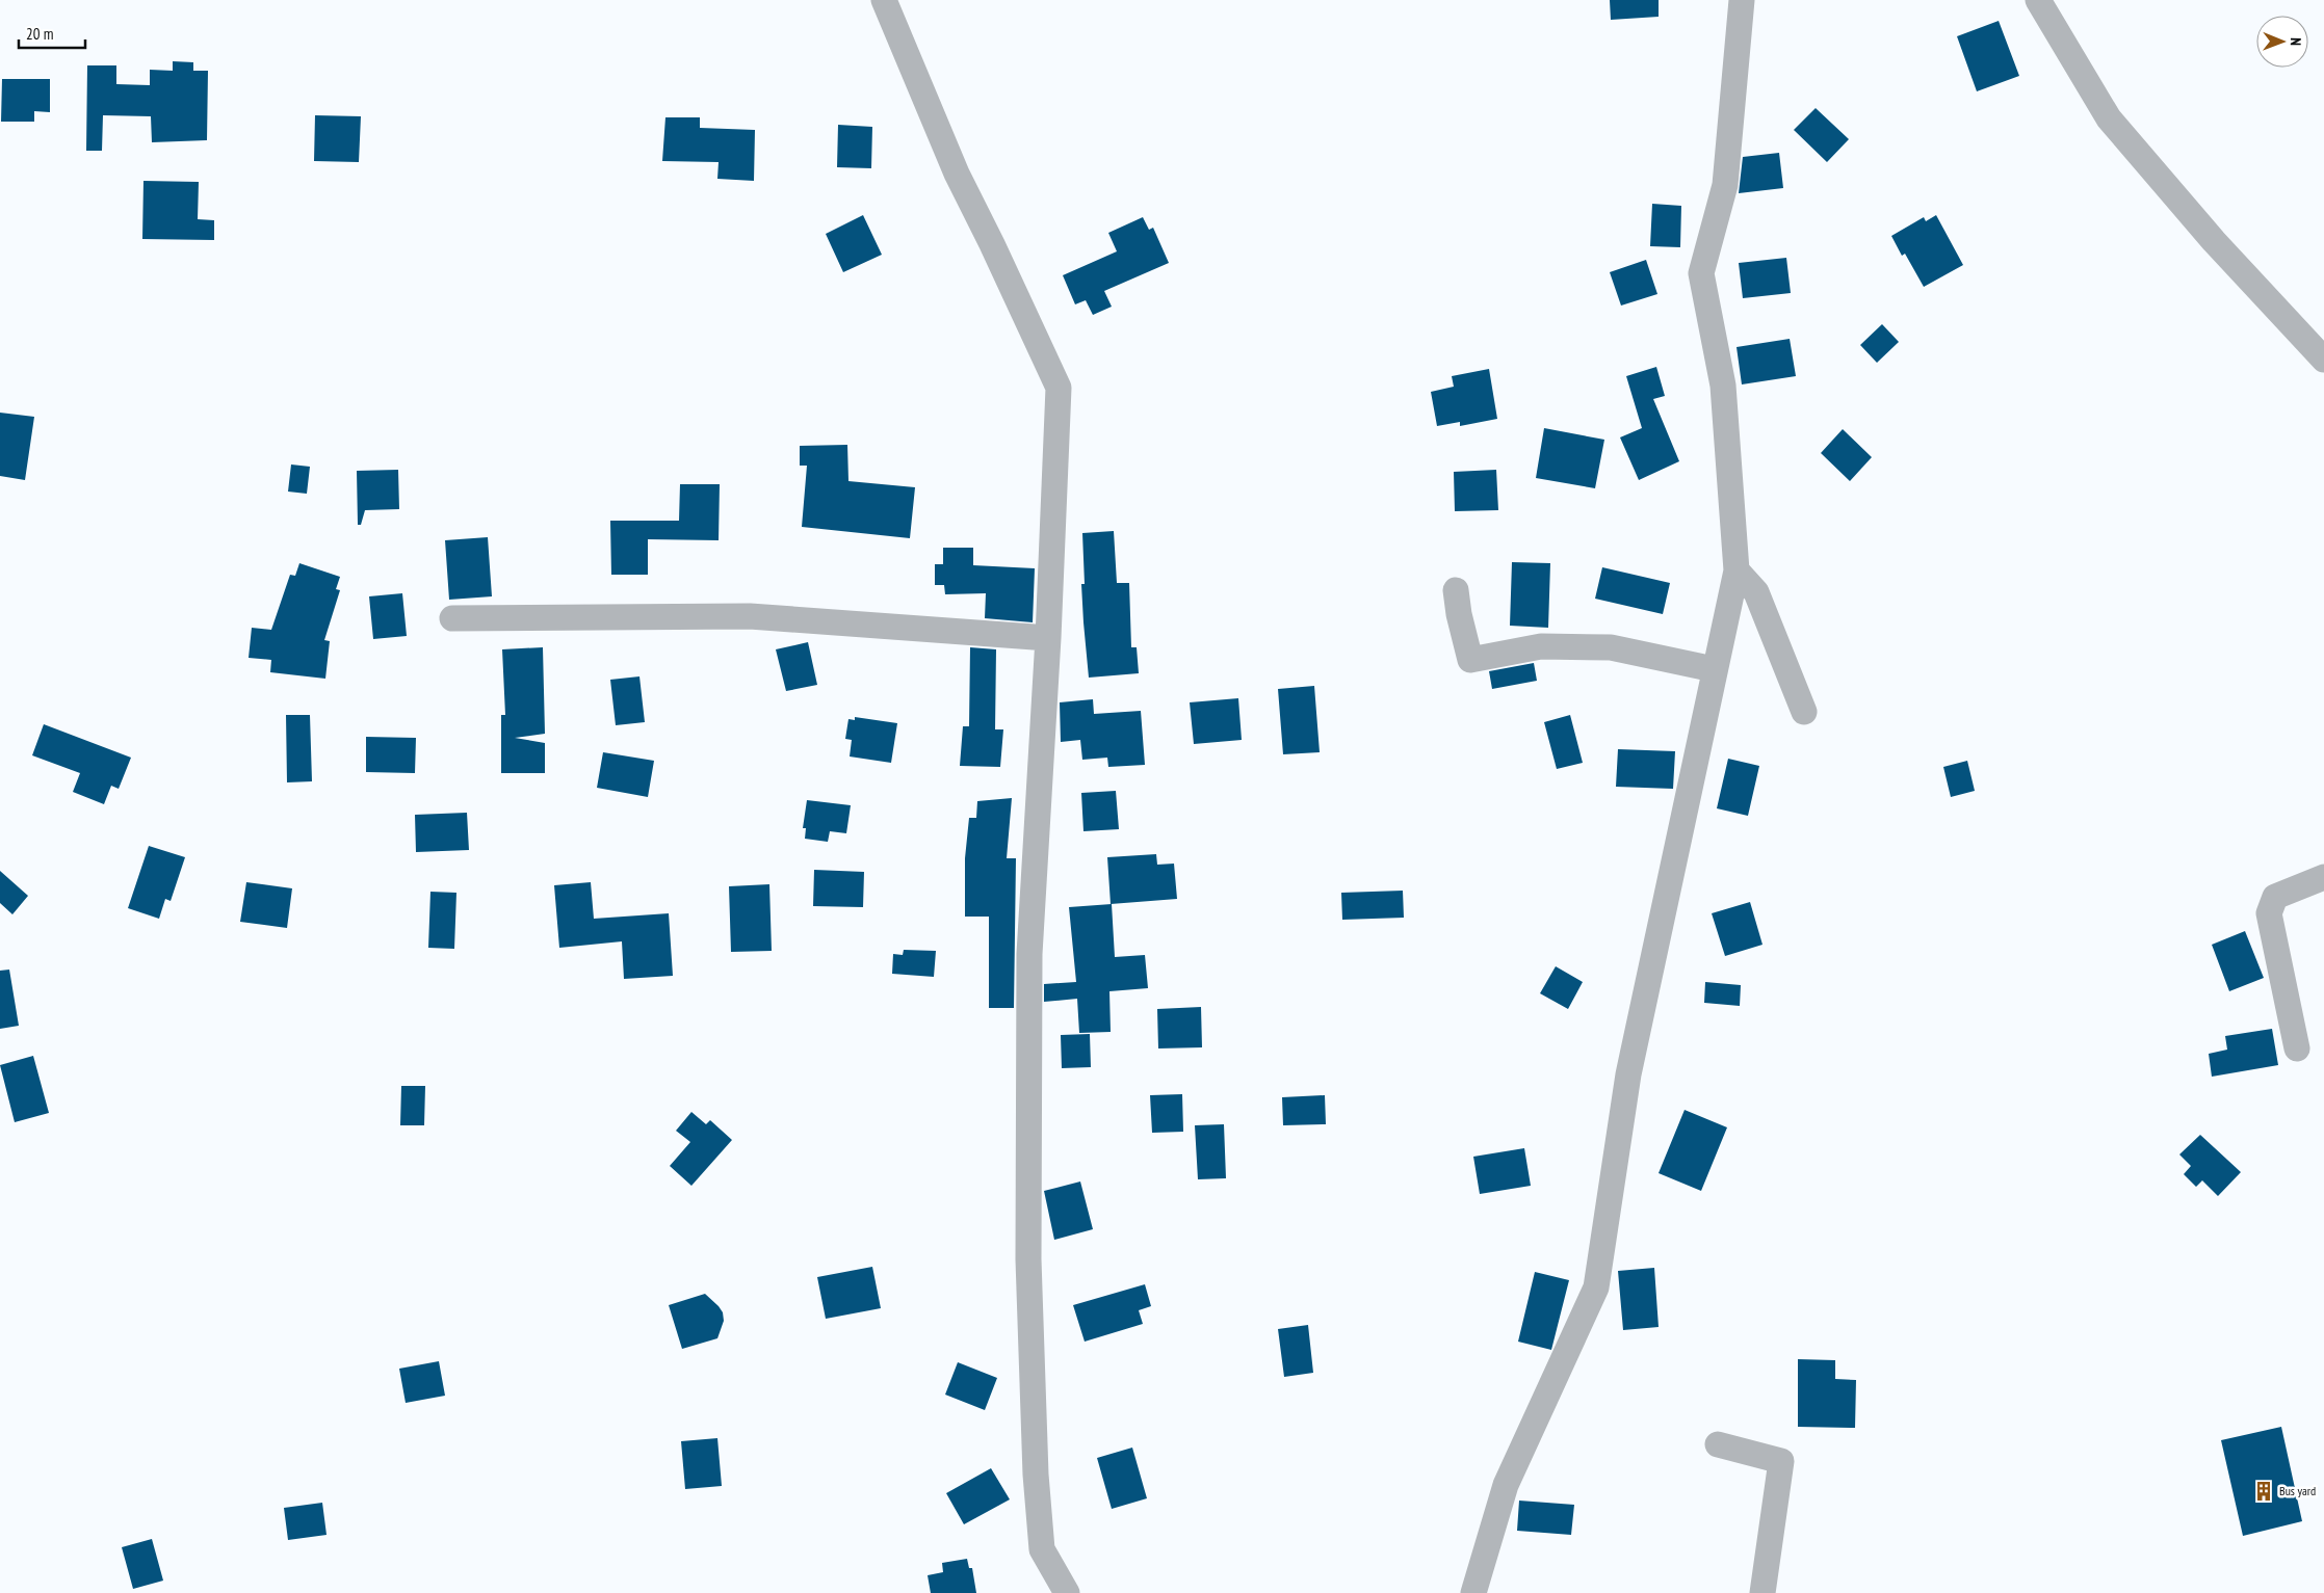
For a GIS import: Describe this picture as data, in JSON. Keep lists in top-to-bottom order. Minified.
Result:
{"places":{"building":["Bus yard"]},"scale_bar":"20 m","north":"right"}
